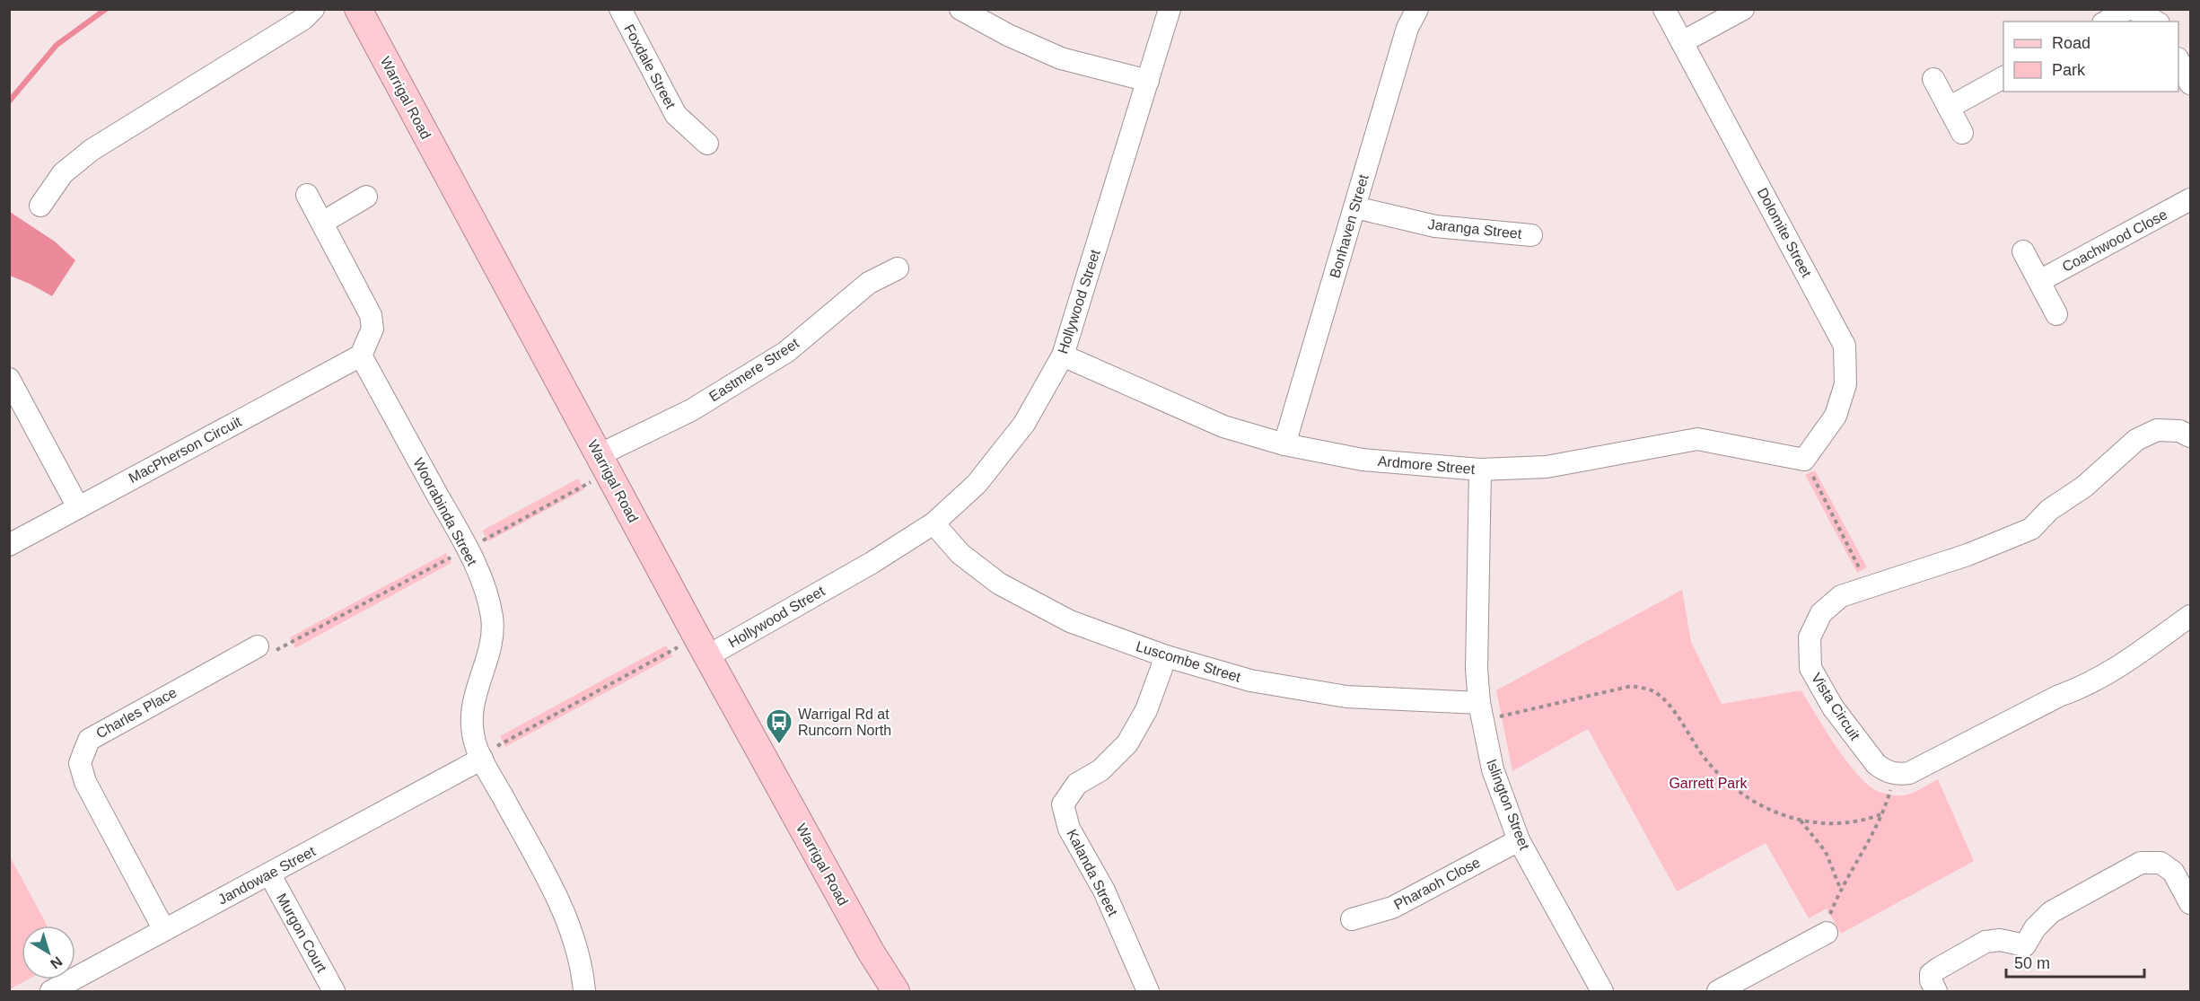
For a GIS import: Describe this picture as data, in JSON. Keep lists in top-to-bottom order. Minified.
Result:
{"streets":{"main road":["Warrigal Road"],"street":["Foxdale Street","Bonhaven Street","Jaranga Street","Dolomite Street","Coachwood Close","Hollywood Street","Eastmere Street","MacPherson Circuit","Ardmore Street","Woorabinda Street","Luscombe Street","Vista Circuit","Charles Place","Islington Street","Kalanda Street","Jandowae Street","Pharaoh Close","Murgon Court"]},"crossings":[["Warrigal Road","Hollywood Street"],["Warrigal Road","Eastmere Street"],["Bonhaven Street","Jaranga Street"],["Bonhaven Street","Ardmore Street"],["Dolomite Street","Ardmore Street"],["Hollywood Street","Ardmore Street"],["Hollywood Street","Luscombe Street"],["MacPherson Circuit","Woorabinda Street"],["Ardmore Street","Islington Street"],["Woorabinda Street","Jandowae Street"],["Luscombe Street","Islington Street"],["Luscombe Street","Kalanda Street"],["Charles Place","Jandowae Street"],["Islington Street","Pharaoh Close"],["Jandowae Street","Murgon Court"]],"parks":["Garrett Park"],"places":{"bus stop":["Warrigal Rd at Runcorn North"]},"legend":["Road","Park"],"scale_bar":"50 m","north":"bottom right"}
